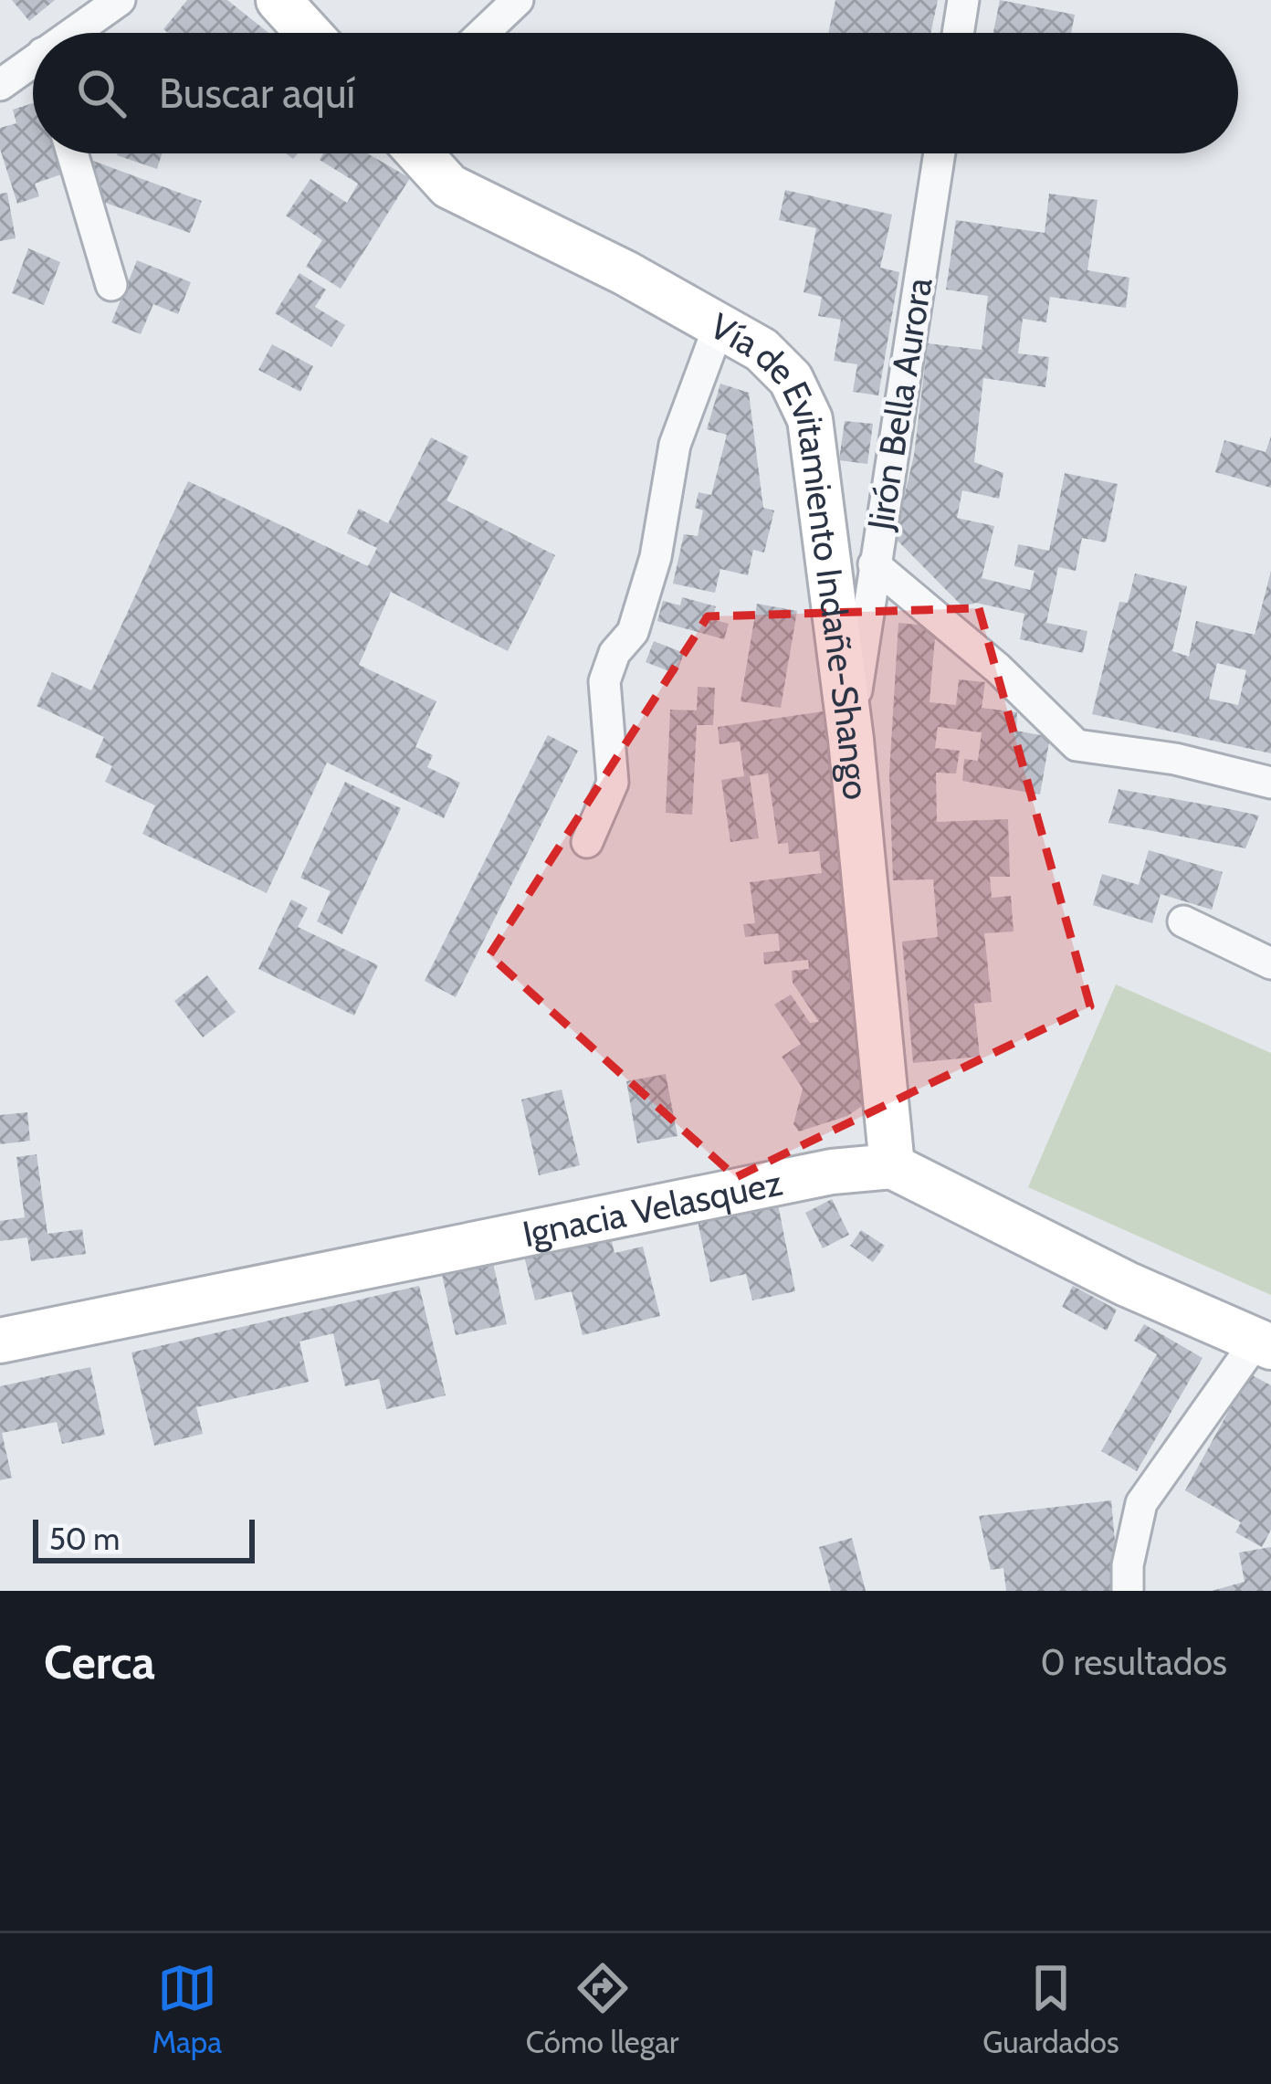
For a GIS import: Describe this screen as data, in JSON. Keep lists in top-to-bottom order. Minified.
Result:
{"streets":{"main road":["Vía de Evitamiento Indañe-Shango","Ignacia Velasquez"],"street":["Jirón Bella Aurora"]},"crossings":[["Jirón Bella Aurora","Vía de Evitamiento Indañe-Shango"],["Vía de Evitamiento Indañe-Shango","Ignacia Velasquez"]],"scale_bar":"50 m","page":{"search":"Buscar aquí","scale":"50 m","heading":["Cerca","0 resultados"],"nav":["Mapa","Cómo llegar","Guardados"]}}
